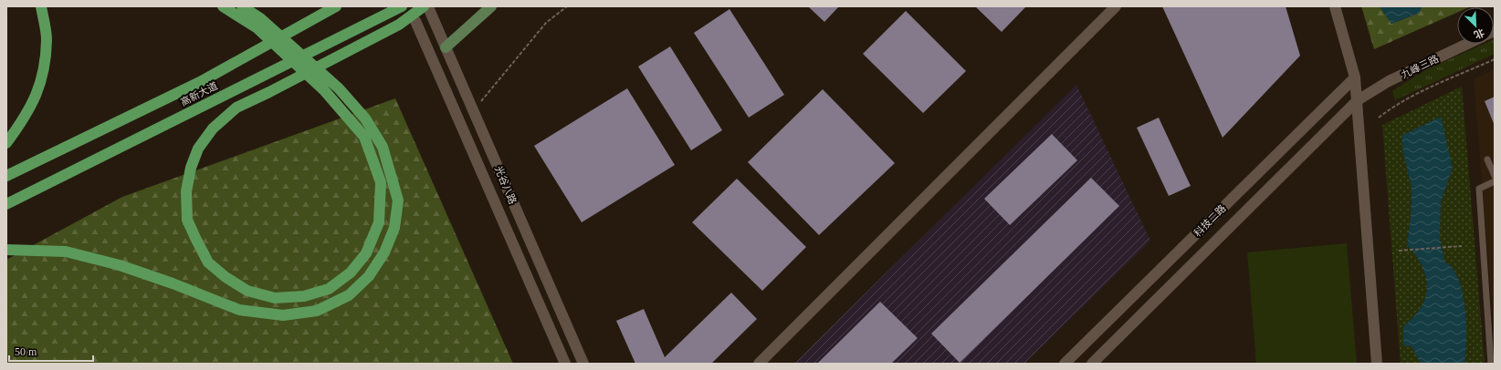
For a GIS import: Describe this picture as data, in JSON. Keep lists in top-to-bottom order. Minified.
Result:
{"streets":{"highway":["高新大道"],"street":["九峰三路","光谷八路","科技二路"]},"crossings":[["九峰三路","科技二路"]],"scale_bar":"50 m","north":"bottom right"}
